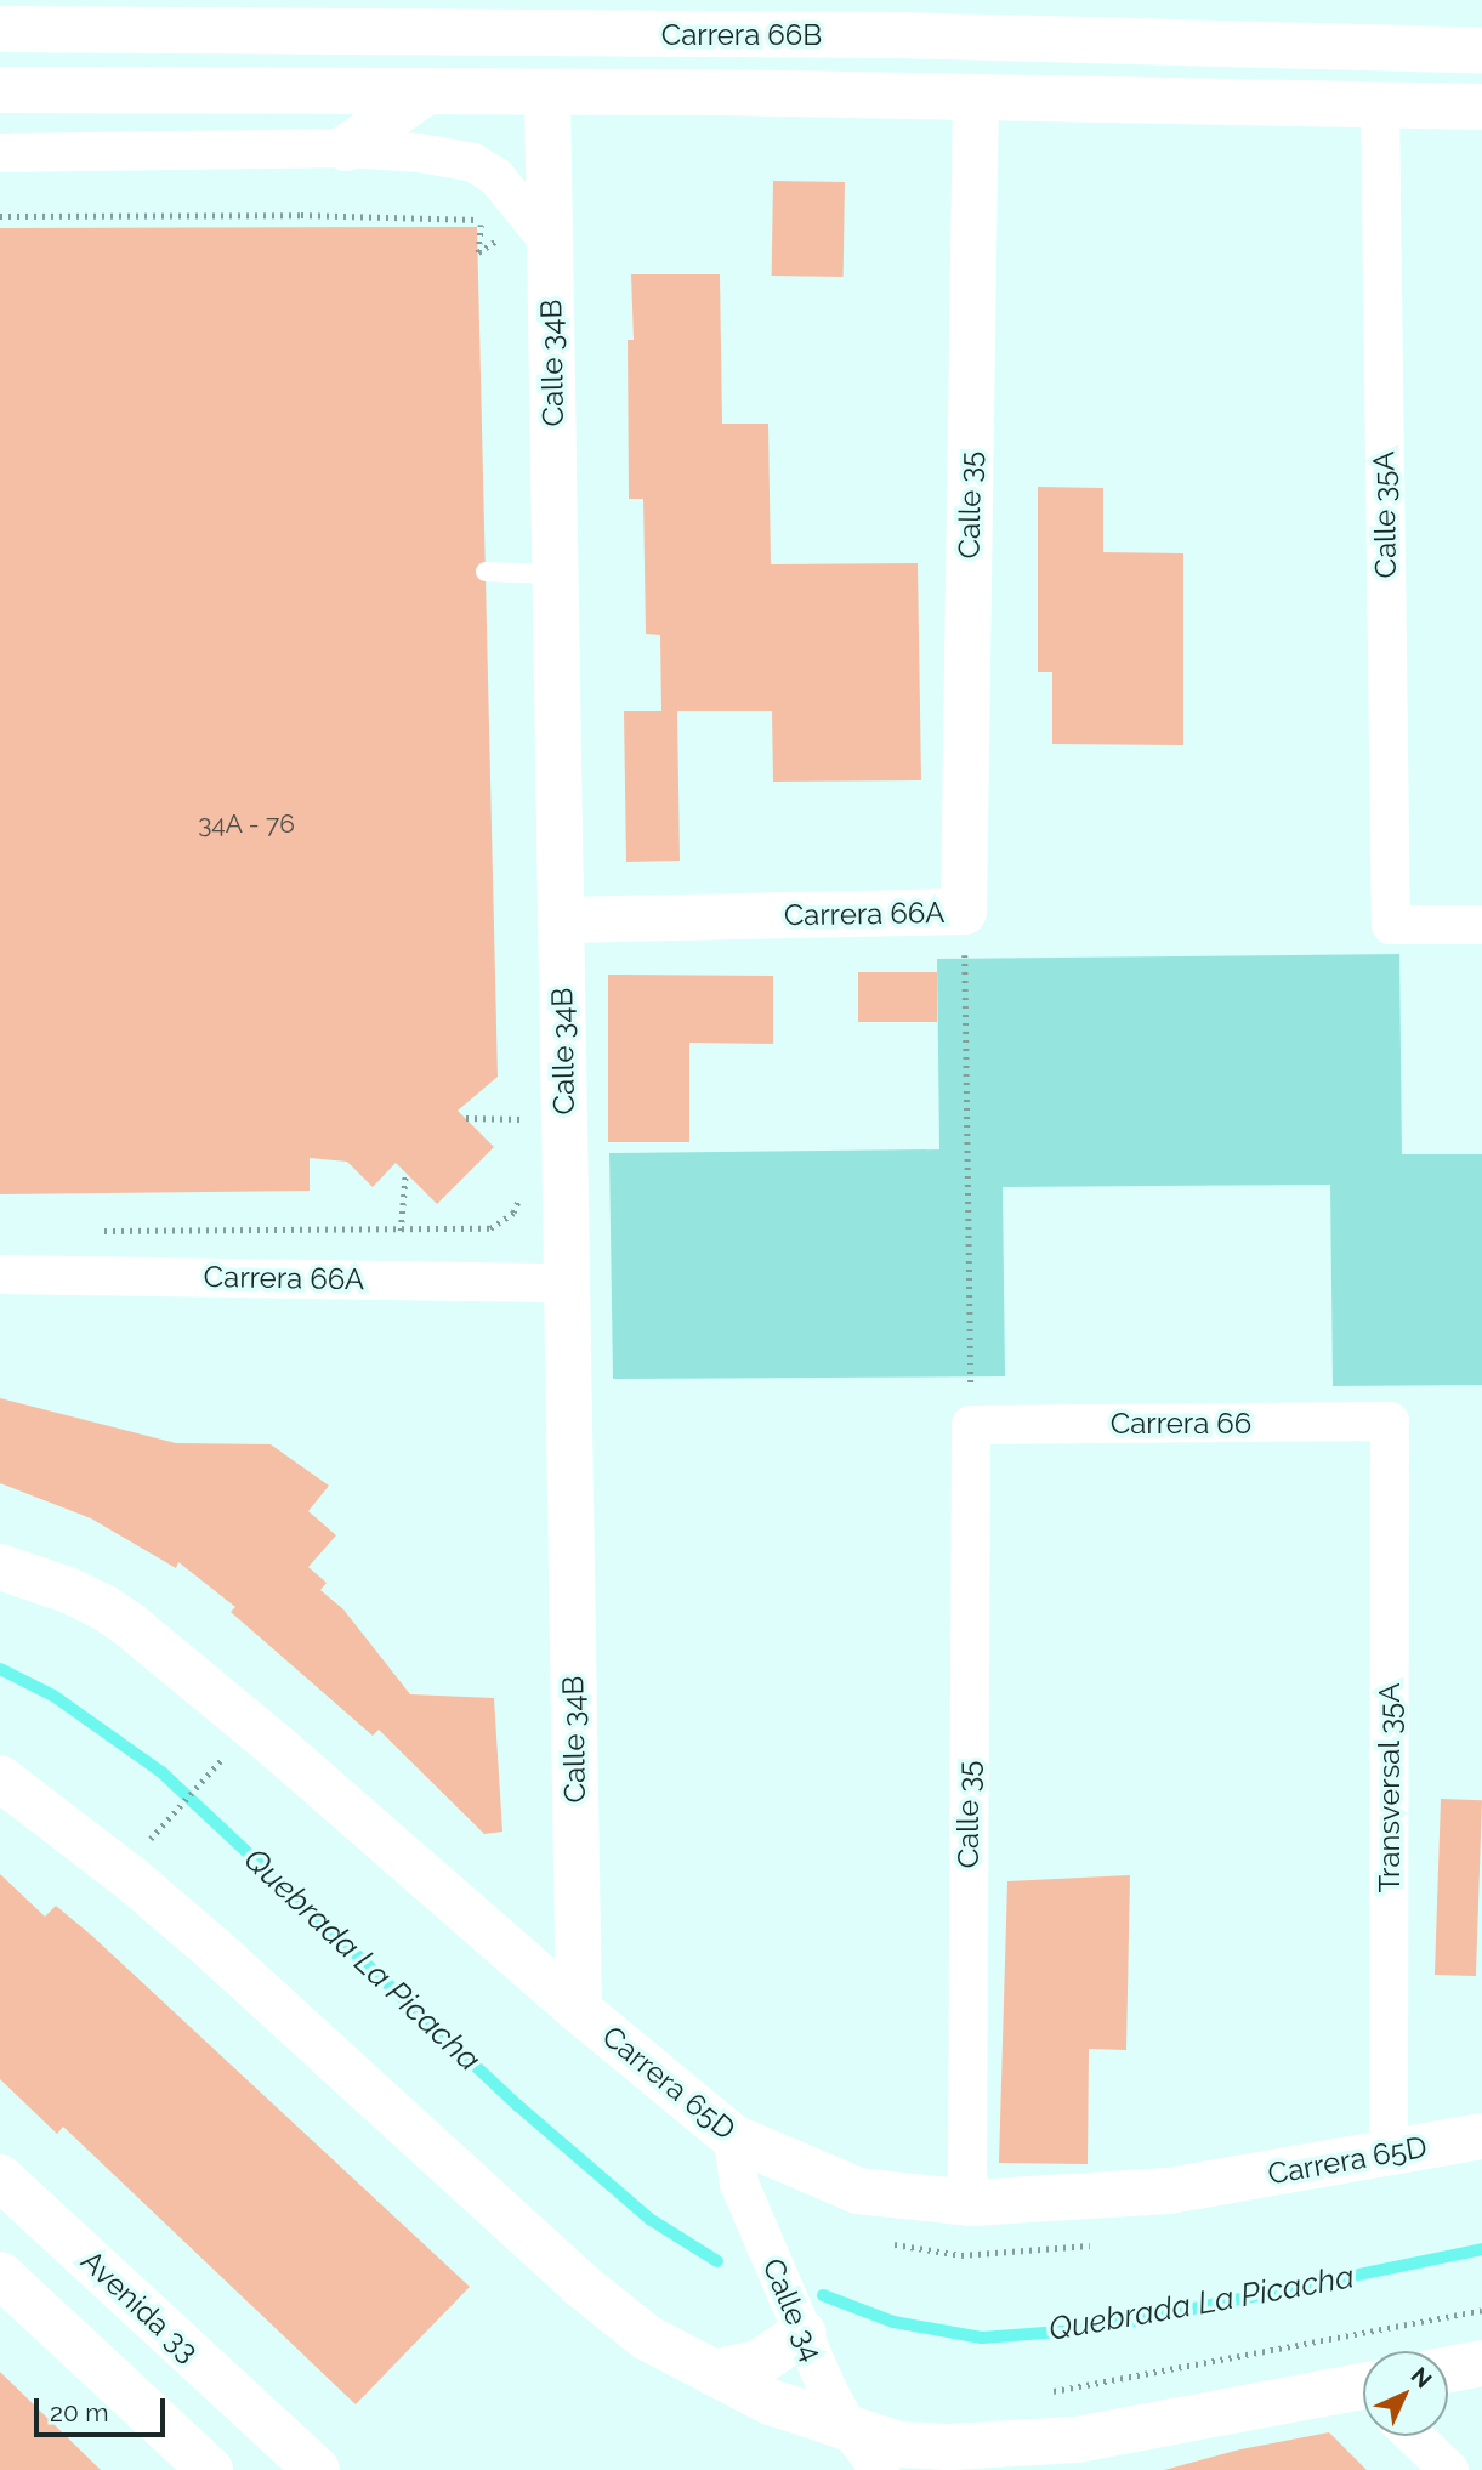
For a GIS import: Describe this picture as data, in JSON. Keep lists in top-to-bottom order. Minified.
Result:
{"streets":{"street":["Carrera 66B","Calle 34B","Calle 35","Calle 35A","Carrera 66A","Carrera 66","Transversal 35A","Carrera 65D","Avenida 33","Calle 34"]},"crossings":[["Carrera 66B","Calle 34B"],["Carrera 66B","Calle 35"],["Carrera 66B","Calle 35A"],["Calle 34B","Carrera 66A"],["Calle 34B","Carrera 65D"],["Calle 35","Carrera 66A"],["Calle 35","Carrera 66"],["Calle 35","Carrera 65D"],["Carrera 66","Transversal 35A"],["Transversal 35A","Carrera 65D"],["Carrera 65D","Calle 34"]],"water":["Quebrada La Picacha"],"house_numbers":["34A - 76"],"scale_bar":"20 m","north":"top right"}
